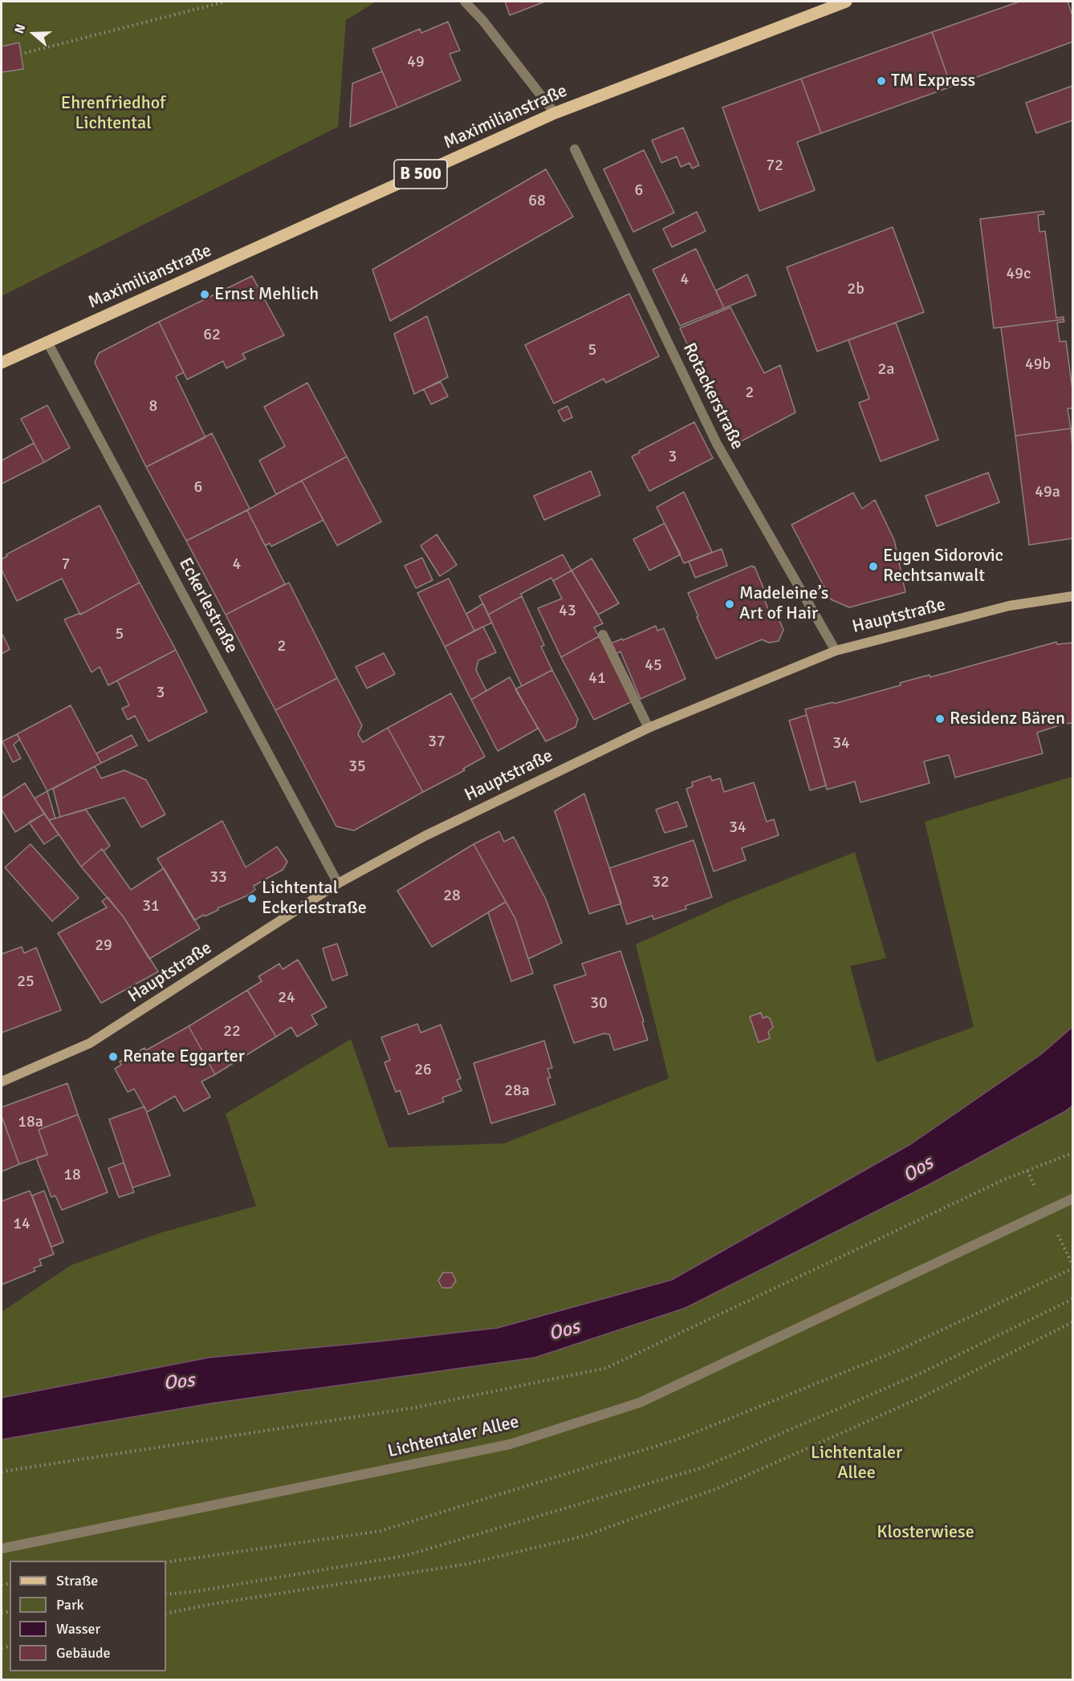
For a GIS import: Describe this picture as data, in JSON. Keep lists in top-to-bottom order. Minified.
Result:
{"streets":{"main road":["Maximilianstraße","B 500","Hauptstraße"],"street":["Rotackerstraße","Eckerlestraße","Lichtentaler Allee"]},"crossings":[["Maximilianstraße","Eckerlestraße"],["Rotackerstraße","Hauptstraße"],["Eckerlestraße","Hauptstraße"]],"water":["Oos"],"parks":["Ehrenfriedhof Lichtental","Lichtentaler Allee","Klosterwiese"],"places":["TM Express","Ernst Mehlich","Eugen Sidorovic Rechtsanwalt","Madeleine’s Art of Hair","Residenz Bären","Lichtental Eckerlestraße","Renate Eggarter"],"house_numbers":["49","72","6","68","49c","4","2b","62","5","49b","2a","2","8","3","6","49a","7","4","43","5","2","45","41","3","37","34","35","34","33","32","28","31","29","25","24","30","22","26","28a","18a","18","14"],"legend":["Straße","Park","Wasser","Gebäude"],"north":"left"}
